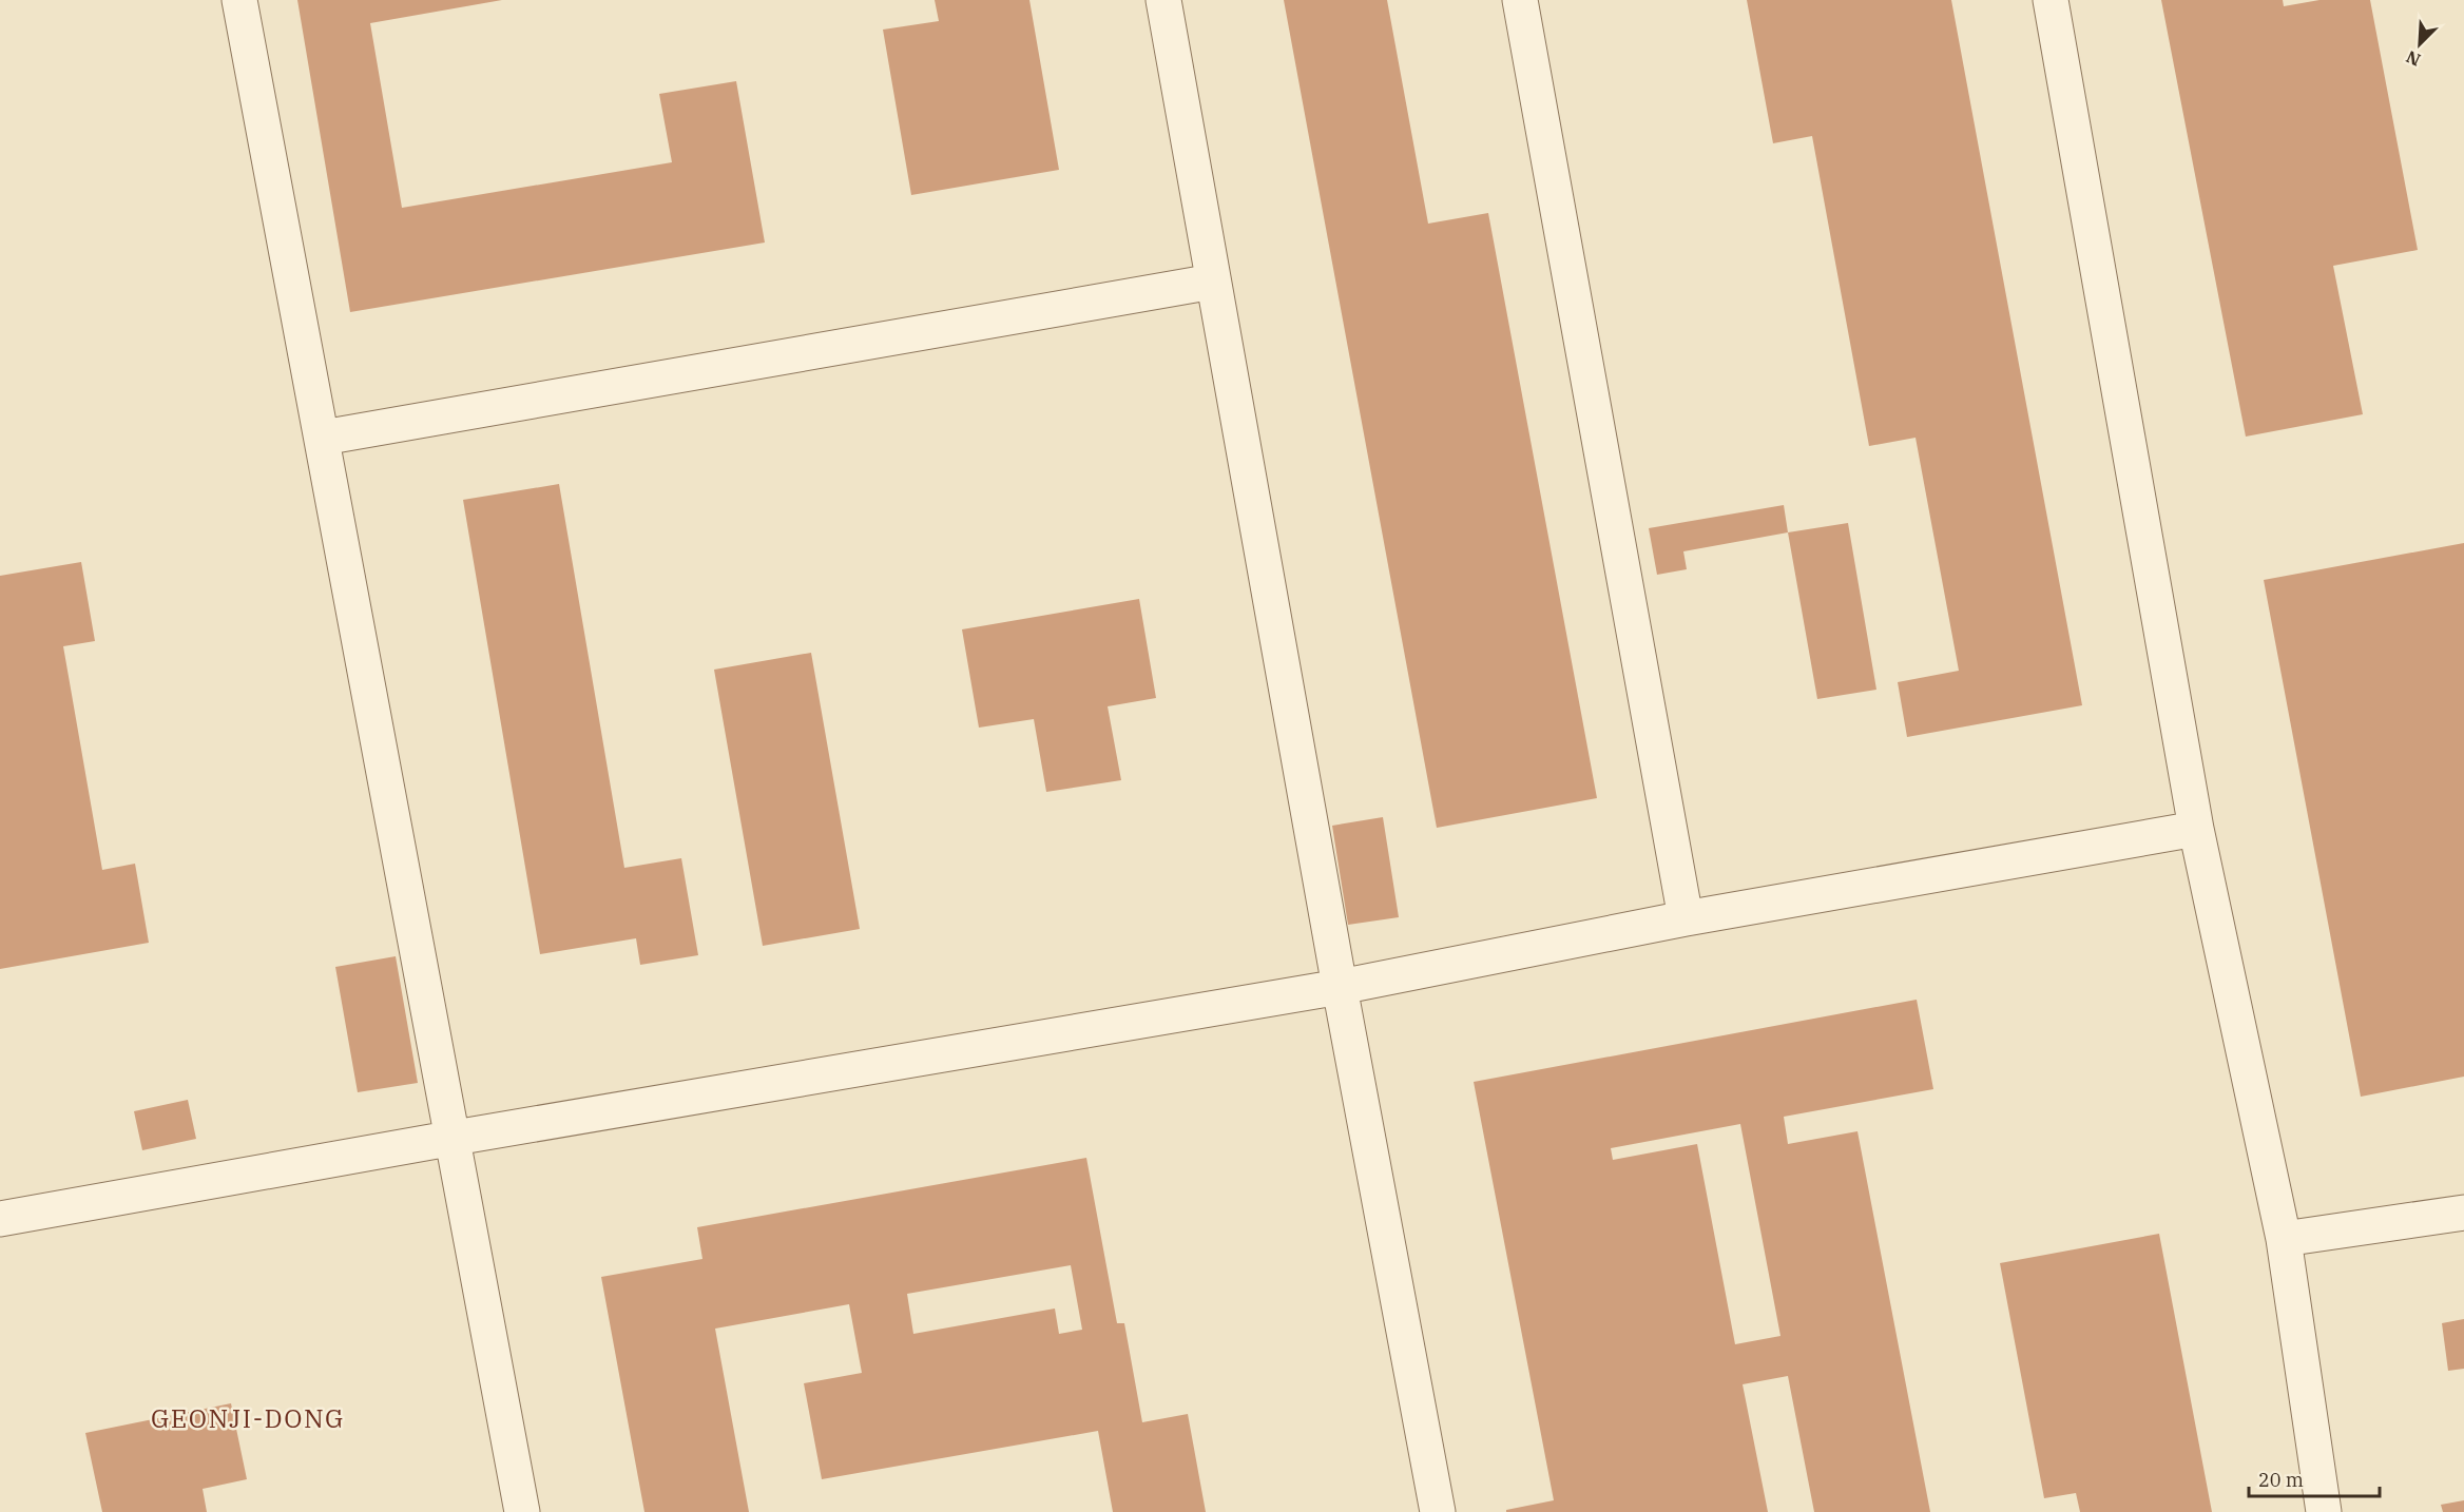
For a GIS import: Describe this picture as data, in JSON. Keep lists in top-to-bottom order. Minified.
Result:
{"districts":["GEONJI-DONG"],"scale_bar":"20 m","north":"bottom left"}
